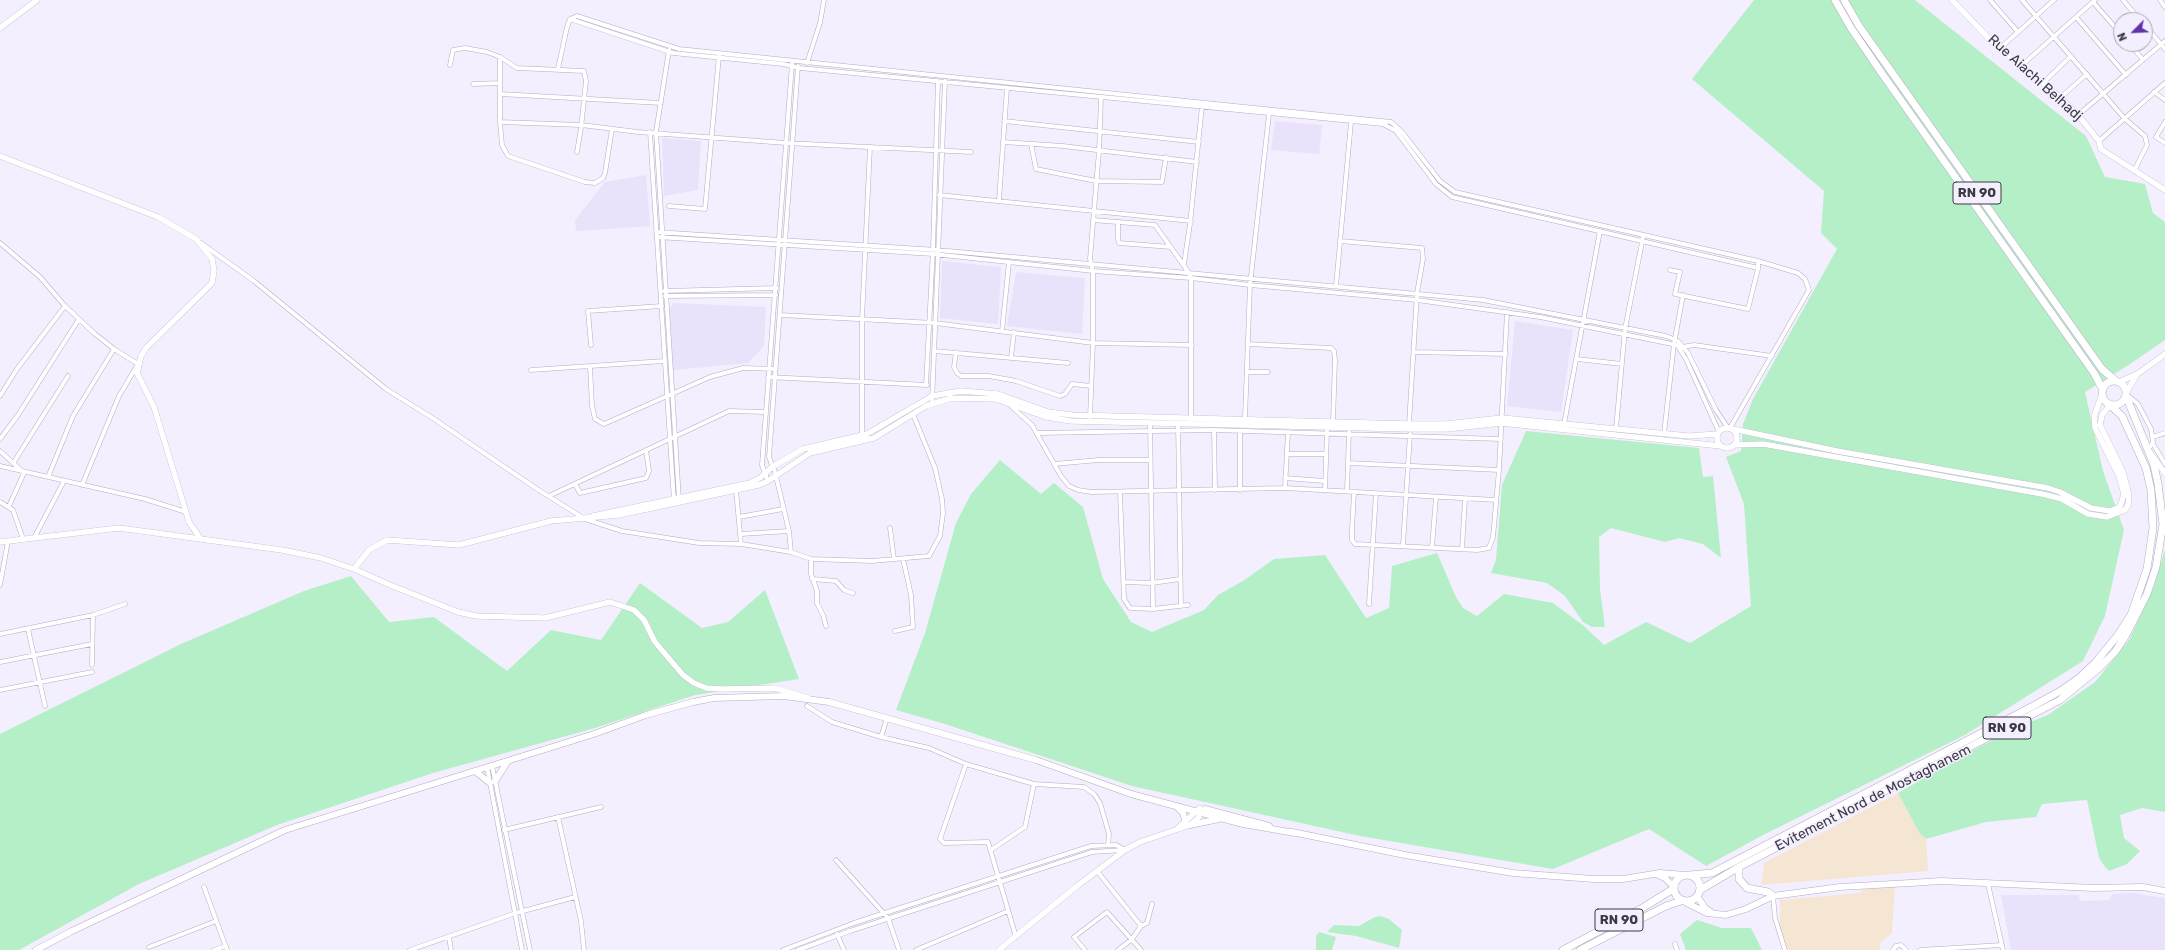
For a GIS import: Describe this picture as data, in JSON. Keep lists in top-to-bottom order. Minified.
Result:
{"streets":{"highway":["RN 90","Evitement Nord de Mostaghanem"],"street":["Rue Aiachi Belhadj"]},"crossings":[["RN 90","Evitement Nord de Mostaghanem"]],"north":"bottom left"}
